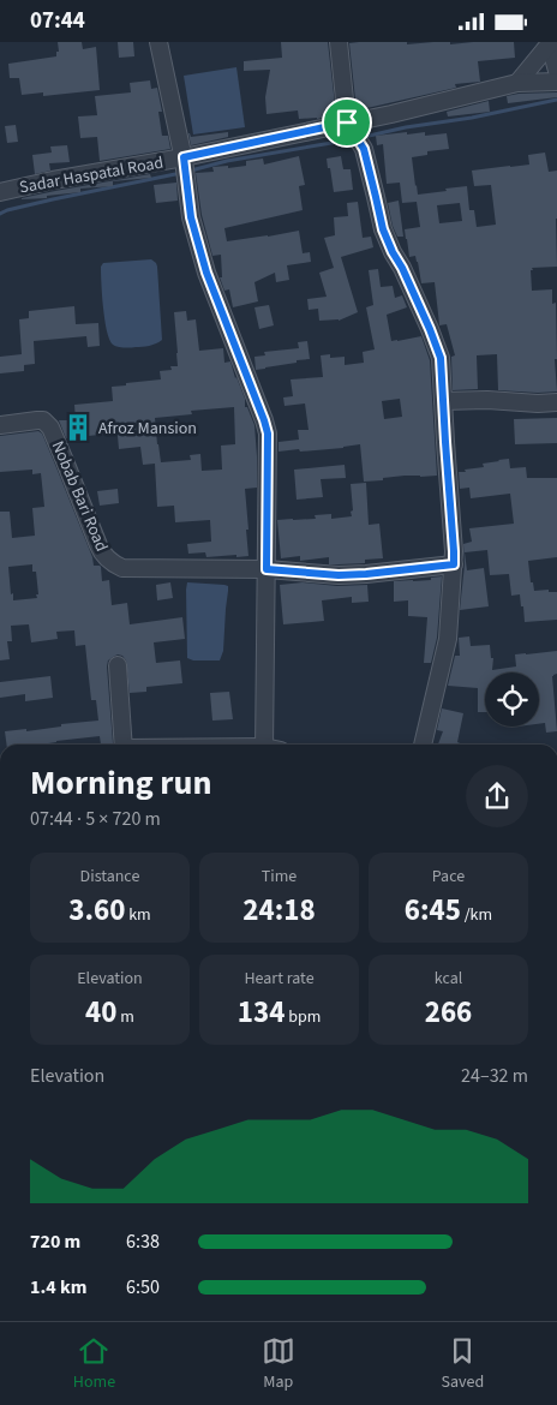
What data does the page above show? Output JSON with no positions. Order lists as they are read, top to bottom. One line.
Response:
{"streets":{"street":["Sadar Haspatal Road","Nobab Bari Road"]},"places":{"building":["Afroz Mansion"]},"page":{"status":"07:44","heading":["Morning run","07:44 · 5 × 720 m"],"stats":[["Distance","3.60 km"],["Time","24:18"],["Pace","6:45 /km"],["Elevation","40 m"],["Heart rate","134 bpm"],["kcal","266"]],"chart":["Elevation","24–32 m"],"list":[{"name":"720 m","note":"6:38"},{"name":"1.4 km","note":"6:50"}],"tabs":["Home","Map","Saved"]}}
